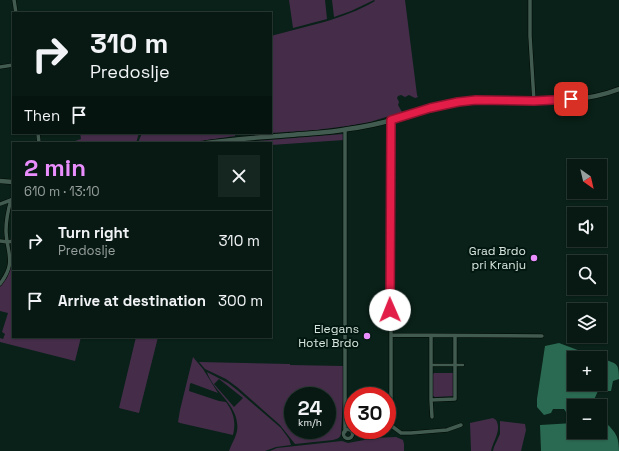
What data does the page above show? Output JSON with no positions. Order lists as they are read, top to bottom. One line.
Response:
{"places":["Grad Brdo pri Kranju","Elegans Hotel Brdo"],"north":"bottom right","page":{"turn":["310 m","Predoslje"],"then":"Then","heading":["2 min","610 m · 13:10"],"map_buttons":["+","−"],"list":[{"name":"Turn right","note":"Predoslje","value":"310 m"},{"name":"Arrive at destination","value":"300 m"}],"speed":"24 km/h","limit":"30"}}
